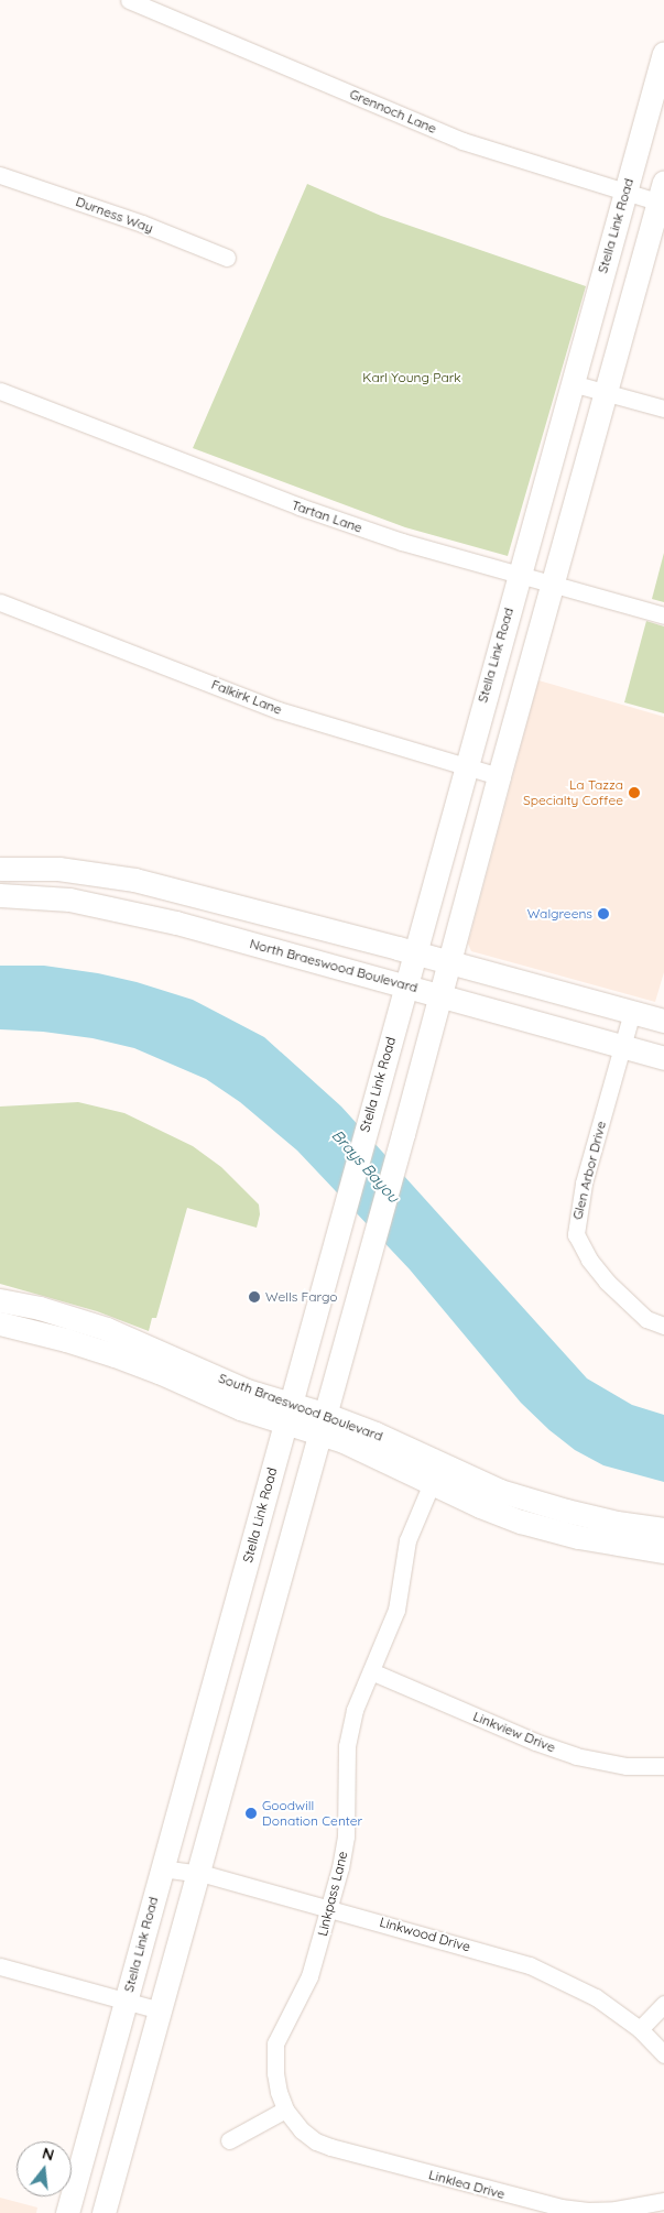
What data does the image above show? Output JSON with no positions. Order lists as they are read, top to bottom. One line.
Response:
{"streets":{"main road":["Stella Link Road","North Braeswood Boulevard","South Braeswood Boulevard"],"street":["Grennoch Lane","Durness Way","Tartan Lane","Falkirk Lane","Glen Arbor Drive","Linkview Drive","Linkpass Lane","Linkwood Drive","Linklea Drive"]},"crossings":[["Grennoch Lane","Stella Link Road"],["Stella Link Road","Tartan Lane"],["Stella Link Road","Falkirk Lane"],["Stella Link Road","North Braeswood Boulevard"],["Stella Link Road","South Braeswood Boulevard"],["Stella Link Road","Linkwood Drive"],["North Braeswood Boulevard","Glen Arbor Drive"],["South Braeswood Boulevard","Linkpass Lane"],["Linkview Drive","Linkpass Lane"],["Linkpass Lane","Linkwood Drive"],["Linkpass Lane","Linklea Drive"]],"water":["Brays Bayou"],"parks":["Karl Young Park"],"places":["La Tazza Specialty Coffee","Walgreens","Wells Fargo","Goodwill Donation Center"],"north":"top"}
